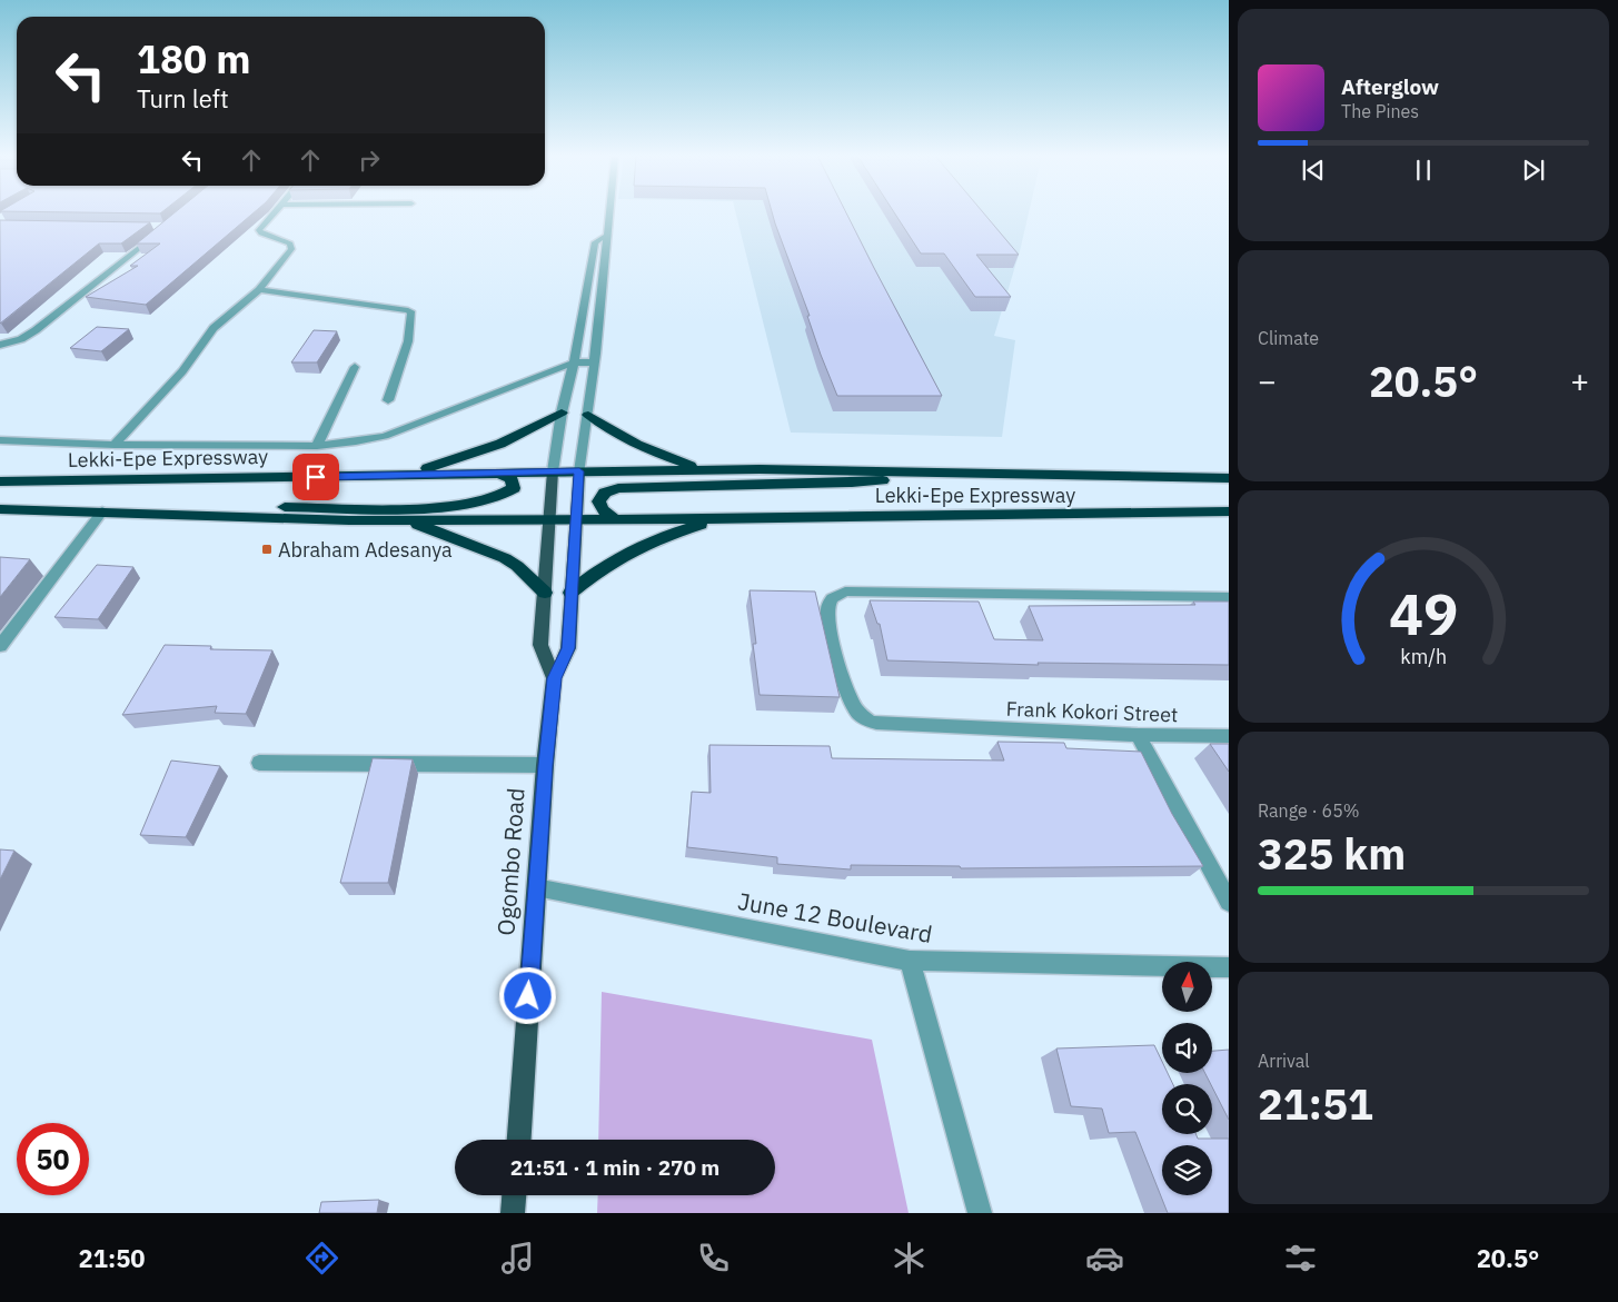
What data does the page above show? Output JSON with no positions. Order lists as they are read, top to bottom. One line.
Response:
{"streets":{"highway":["Lekki-Epe Expressway"],"main road":["Ogombo Road"],"street":["Frank Kokori Street","June 12 Boulevard"]},"crossings":[["Lekki-Epe Expressway","Ogombo Road"],["Ogombo Road","June 12 Boulevard"]],"places":{"transit":["Abraham Adesanya"]},"north":"top","page":{"turn":["180 m","Turn left"],"song":["Afterglow","The Pines"],"tile":["Climate",["Range · 65%","325 km"],["Arrival","21:51"]],"heat":["−","20.5°","+"],"limit":"50","trip":"21:51 · 1 min · 270 m","tabs":["21:50","20.5°"],"gauge":["49","km/h"]}}
